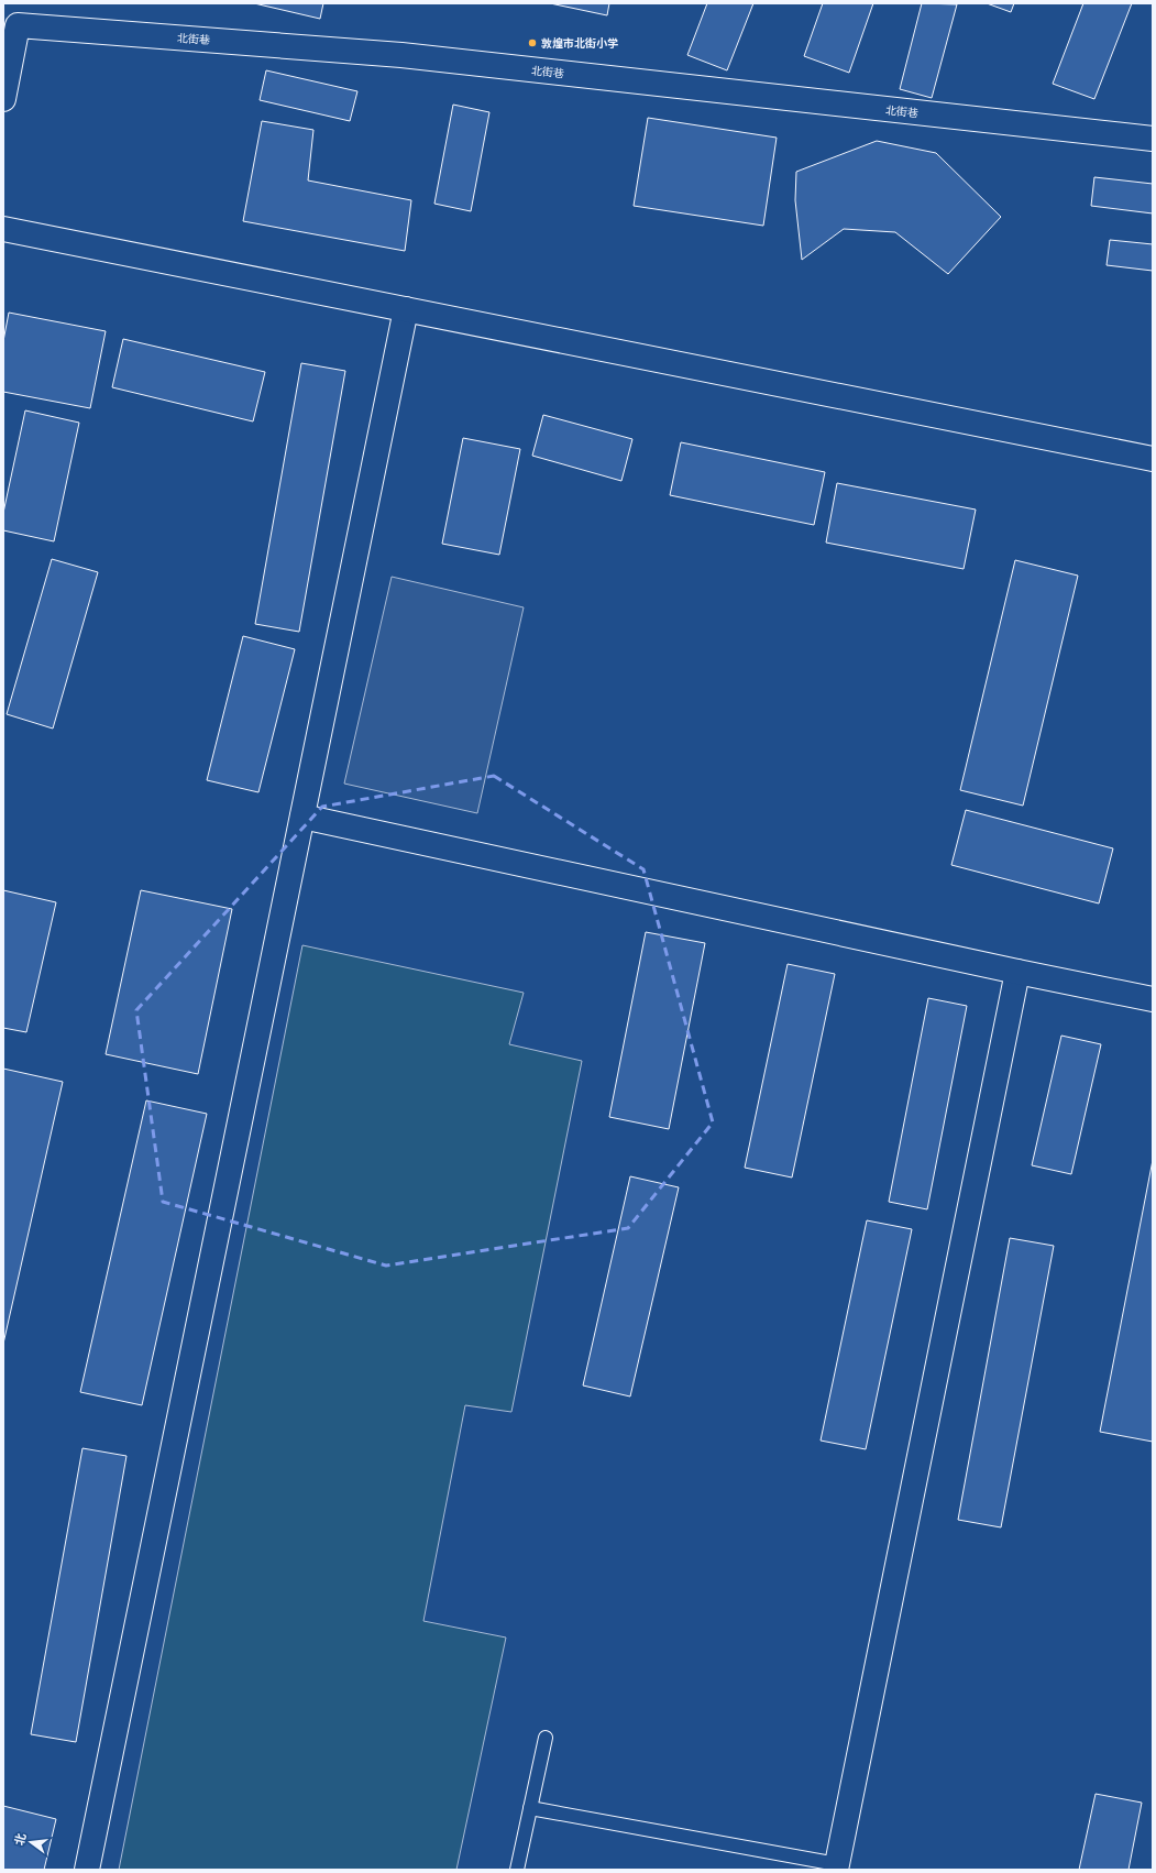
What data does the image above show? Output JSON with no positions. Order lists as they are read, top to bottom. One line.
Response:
{"streets":{"main road":["北街巷"]},"places":["敦煌市北街小学"],"north":"left"}
